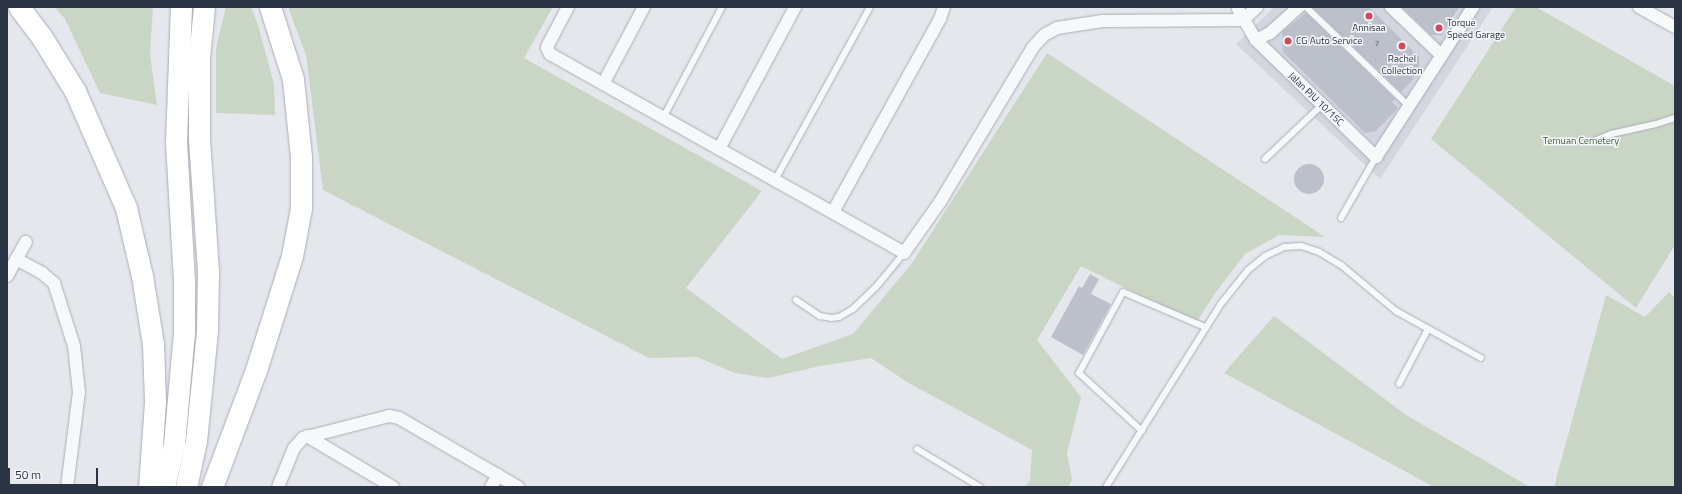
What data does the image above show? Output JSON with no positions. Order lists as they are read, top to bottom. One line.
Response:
{"streets":{"street":["Jalan PJU 10/15C"]},"parks":["Temuan Cemetery"],"places":["Annisaa","Torque Speed Garage","CG Auto Service","Rachel Collection"],"house_numbers":["7"],"scale_bar":"50 m"}
